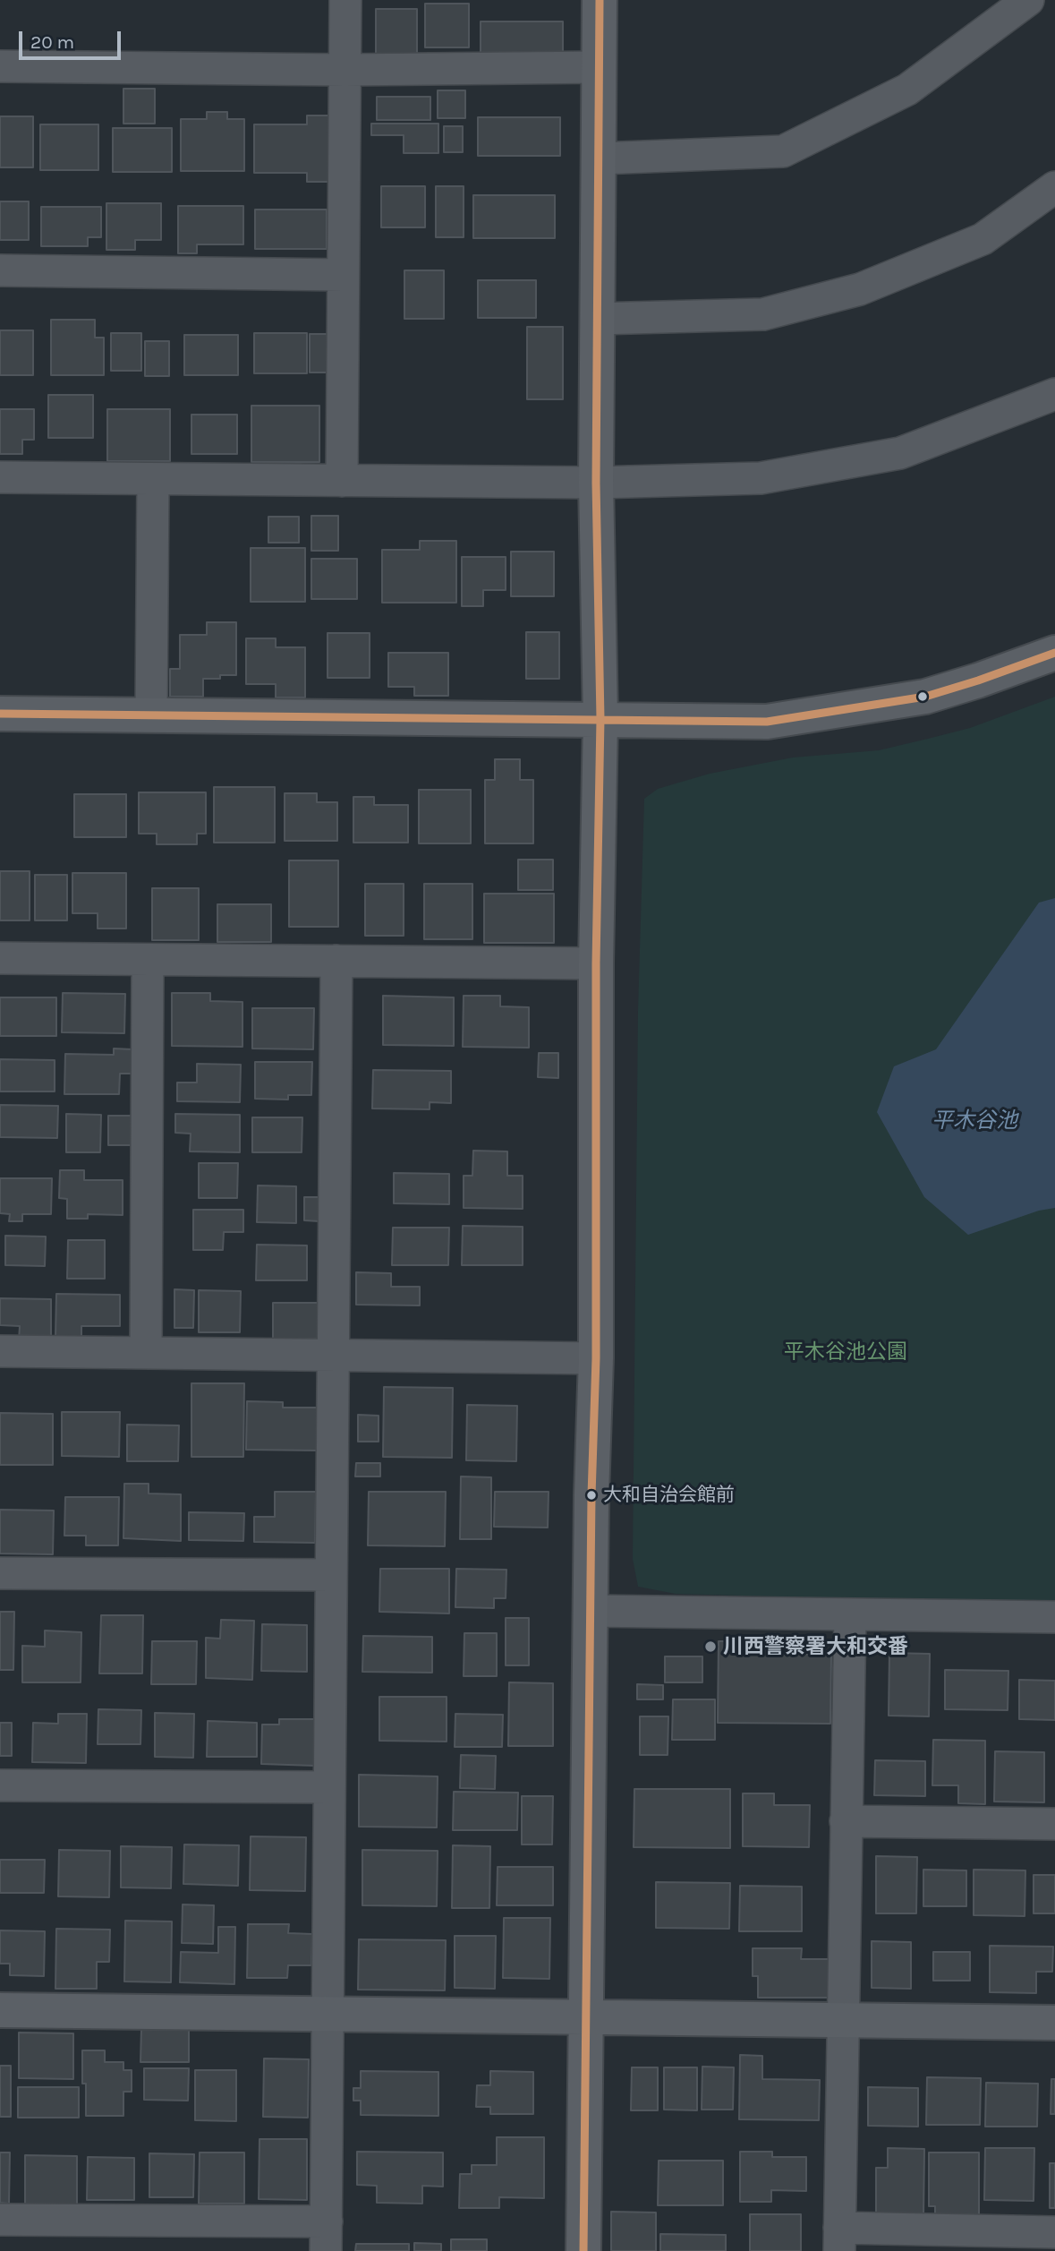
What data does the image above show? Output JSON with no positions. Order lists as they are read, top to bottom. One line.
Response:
{"water":["平木谷池"],"parks":["平木谷池公園"],"places":["大和自治会館前","川西警察署大和交番"],"scale_bar":"20 m"}
